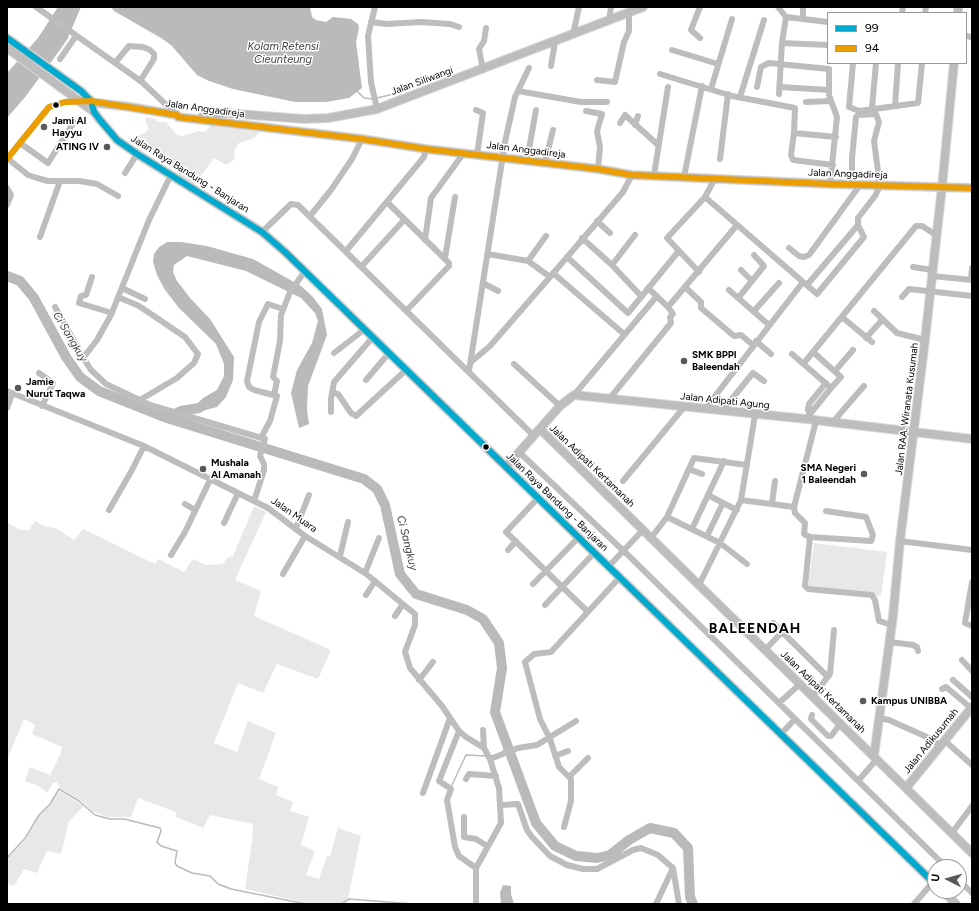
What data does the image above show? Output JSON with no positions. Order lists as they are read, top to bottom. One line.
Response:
{"streets":{"main road":["Jalan Siliwangi","Jalan Anggadireja","Jalan Raya Bandung - Banjaran","Jalan Adipati Agung","Jalan RAA. Wiranata Kusumah","Jalan Adipati Kertamanah","Jalan Adikusumah"],"street":["Jalan Muara"]},"crossings":[["Jalan Siliwangi","Jalan Anggadireja"],["Jalan Anggadireja","Jalan Raya Bandung - Banjaran"],["Jalan Anggadireja","Jalan RAA. Wiranata Kusumah"],["Jalan Adipati Agung","Jalan RAA. Wiranata Kusumah"],["Jalan RAA. Wiranata Kusumah","Jalan Adipati Kertamanah"],["Jalan Adipati Kertamanah","Jalan Adikusumah"]],"districts":["BALEENDAH"],"water":["Kolam Retensi Cieunteung","Ci Sangkuy"],"places":["Jami Al Hayyu","ATING IV","SMK BPPI Baleendah","Jamie Nurut Taqwa","Mushala Al Amanah","SMA Negeri 1 Baleendah","Kampus UNIBBA"],"lines":["transit line 99","transit line 94"],"legend":["99","94"],"north":"left"}
